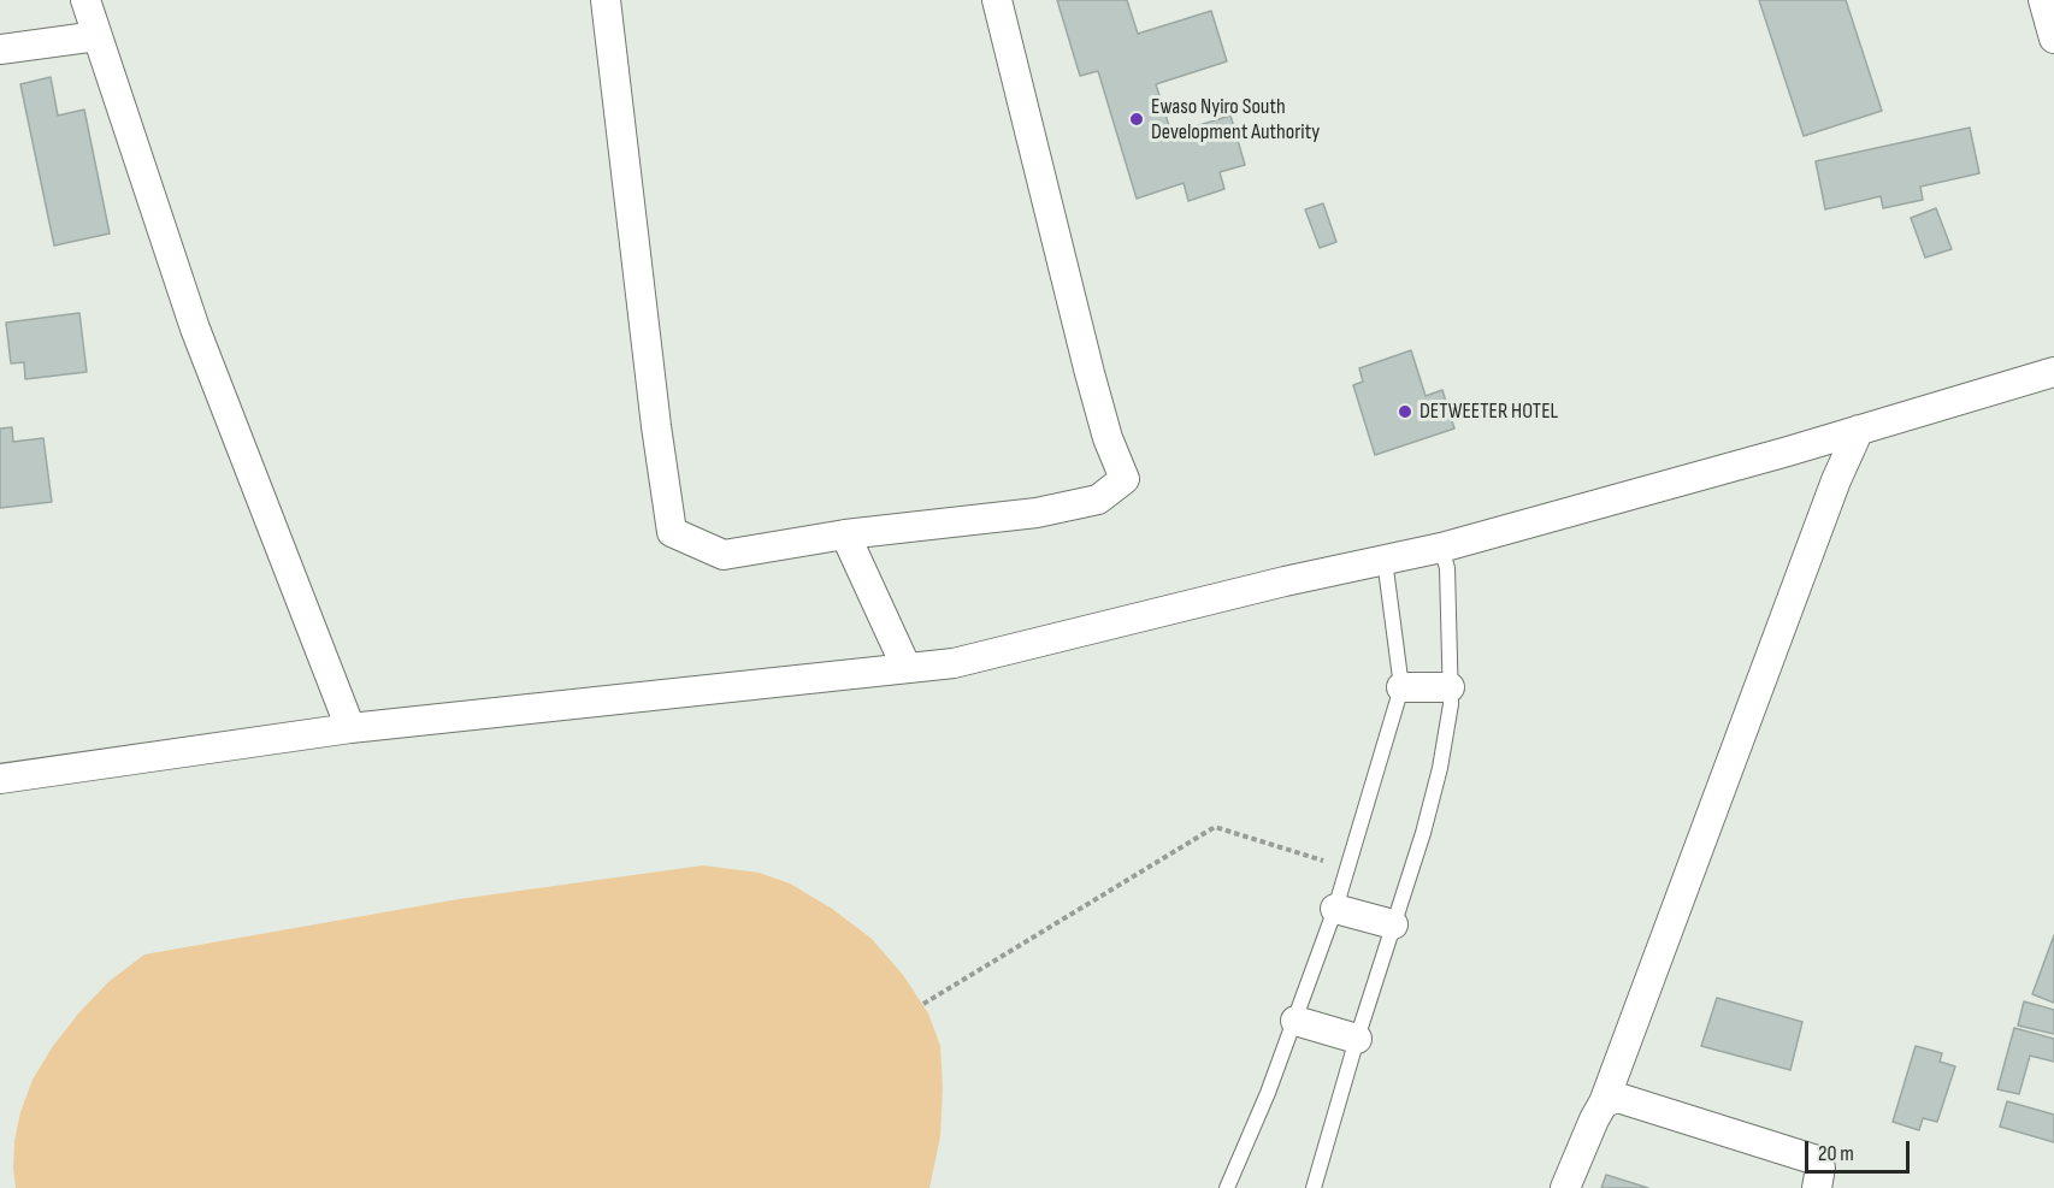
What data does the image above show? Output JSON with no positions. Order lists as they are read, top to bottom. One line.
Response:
{"places":["Ewaso Nyiro South Development Authority","DETWEETER HOTEL"],"scale_bar":"20 m"}
